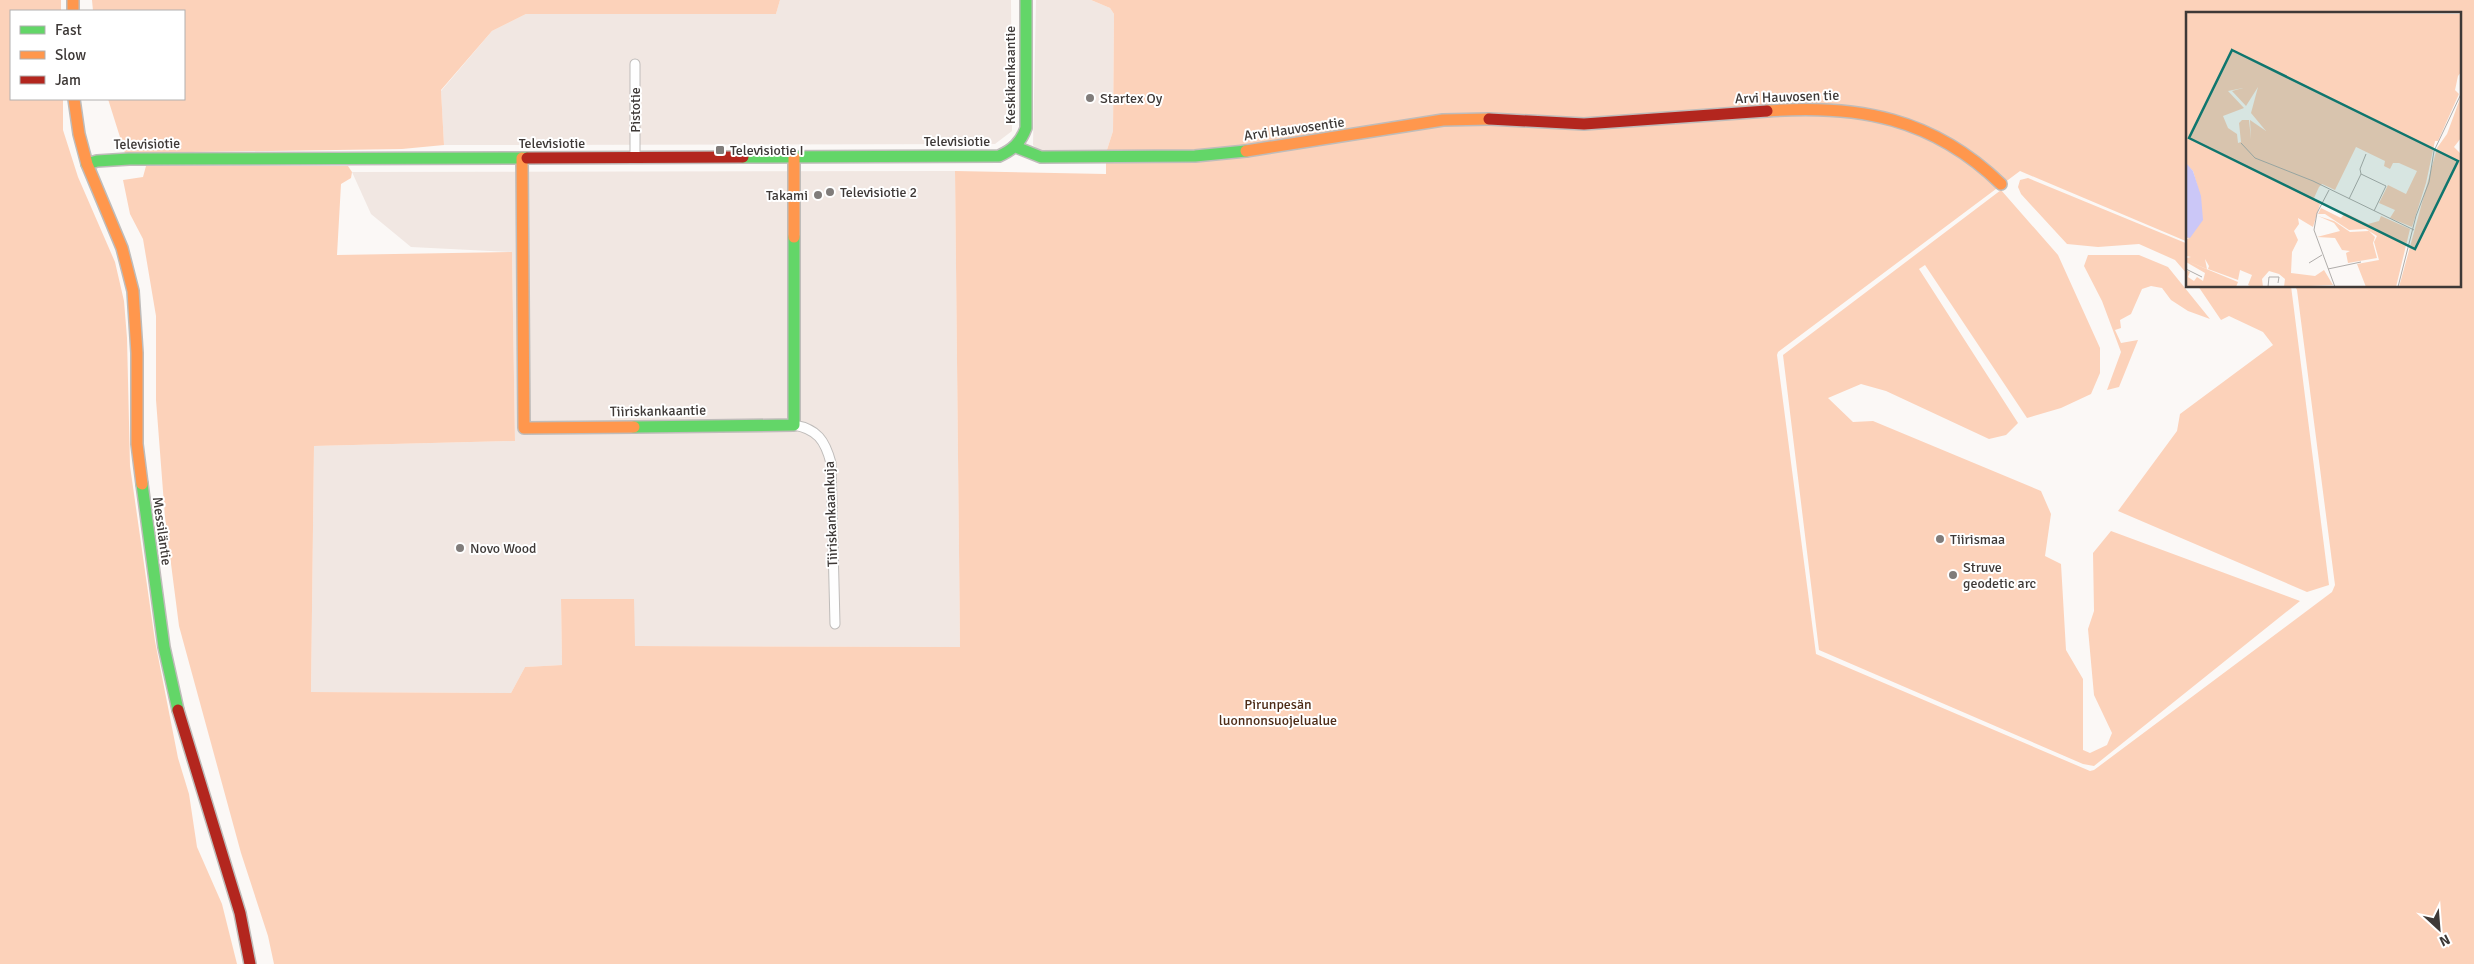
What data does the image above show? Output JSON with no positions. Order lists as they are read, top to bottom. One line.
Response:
{"streets":{"street":["Keskikankaantie","Arvi Hauvosen tie","Pistotie","Arvi Hauvosentie","Televisiotie","Tiiriskankaantie","Tiiriskankaankuja","Messiläntie"]},"crossings":[["Keskikankaantie","Arvi Hauvosentie"],["Keskikankaantie","Televisiotie"],["Arvi Hauvosen tie","Arvi Hauvosentie"],["Pistotie","Televisiotie"],["Arvi Hauvosentie","Televisiotie"],["Televisiotie","Tiiriskankaantie"],["Televisiotie","Messiläntie"],["Tiiriskankaantie","Tiiriskankaankuja"]],"parks":["Pirunpesän luonnonsuojelualue"],"places":{"other":["Startex Oy","Televisiotie 2","Takami","Tiirismaa","Novo Wood","Struve geodetic arc"],"transit":["Televisiotie I"]},"legend":["Fast","Slow","Jam"],"north":"bottom right"}
